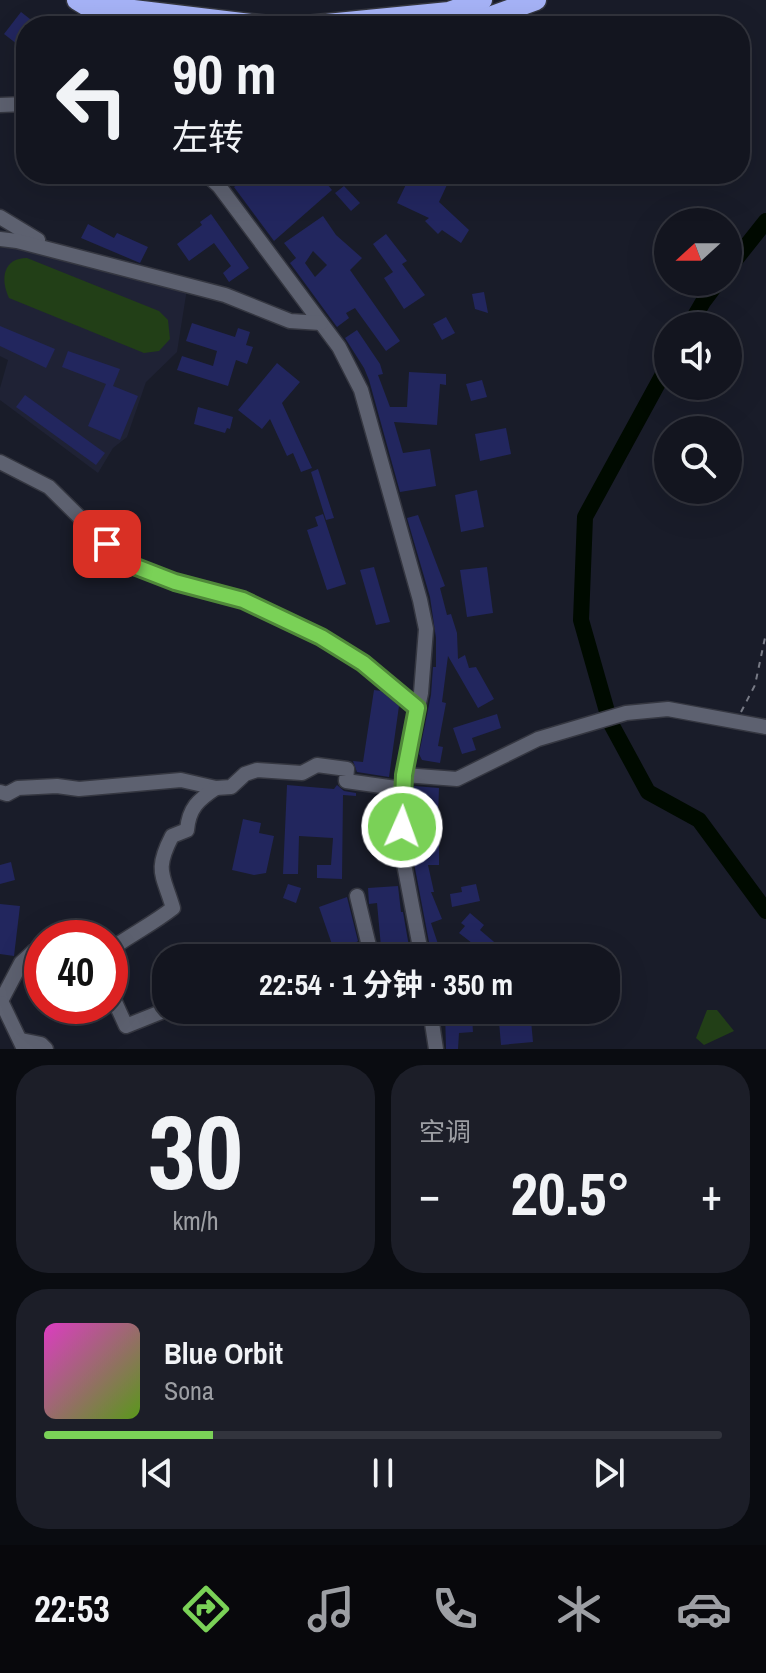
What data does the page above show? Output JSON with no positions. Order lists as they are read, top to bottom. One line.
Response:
{"north":"left","page":{"turn":["90 m","左转"],"limit":"40","trip":"22:54 · 1 分钟 · 350 m","tile":[["30","km/h"],"空调"],"heat":["−","20.5°","+"],"song":["Blue Orbit","Sona"],"tabs":"22:53"}}
